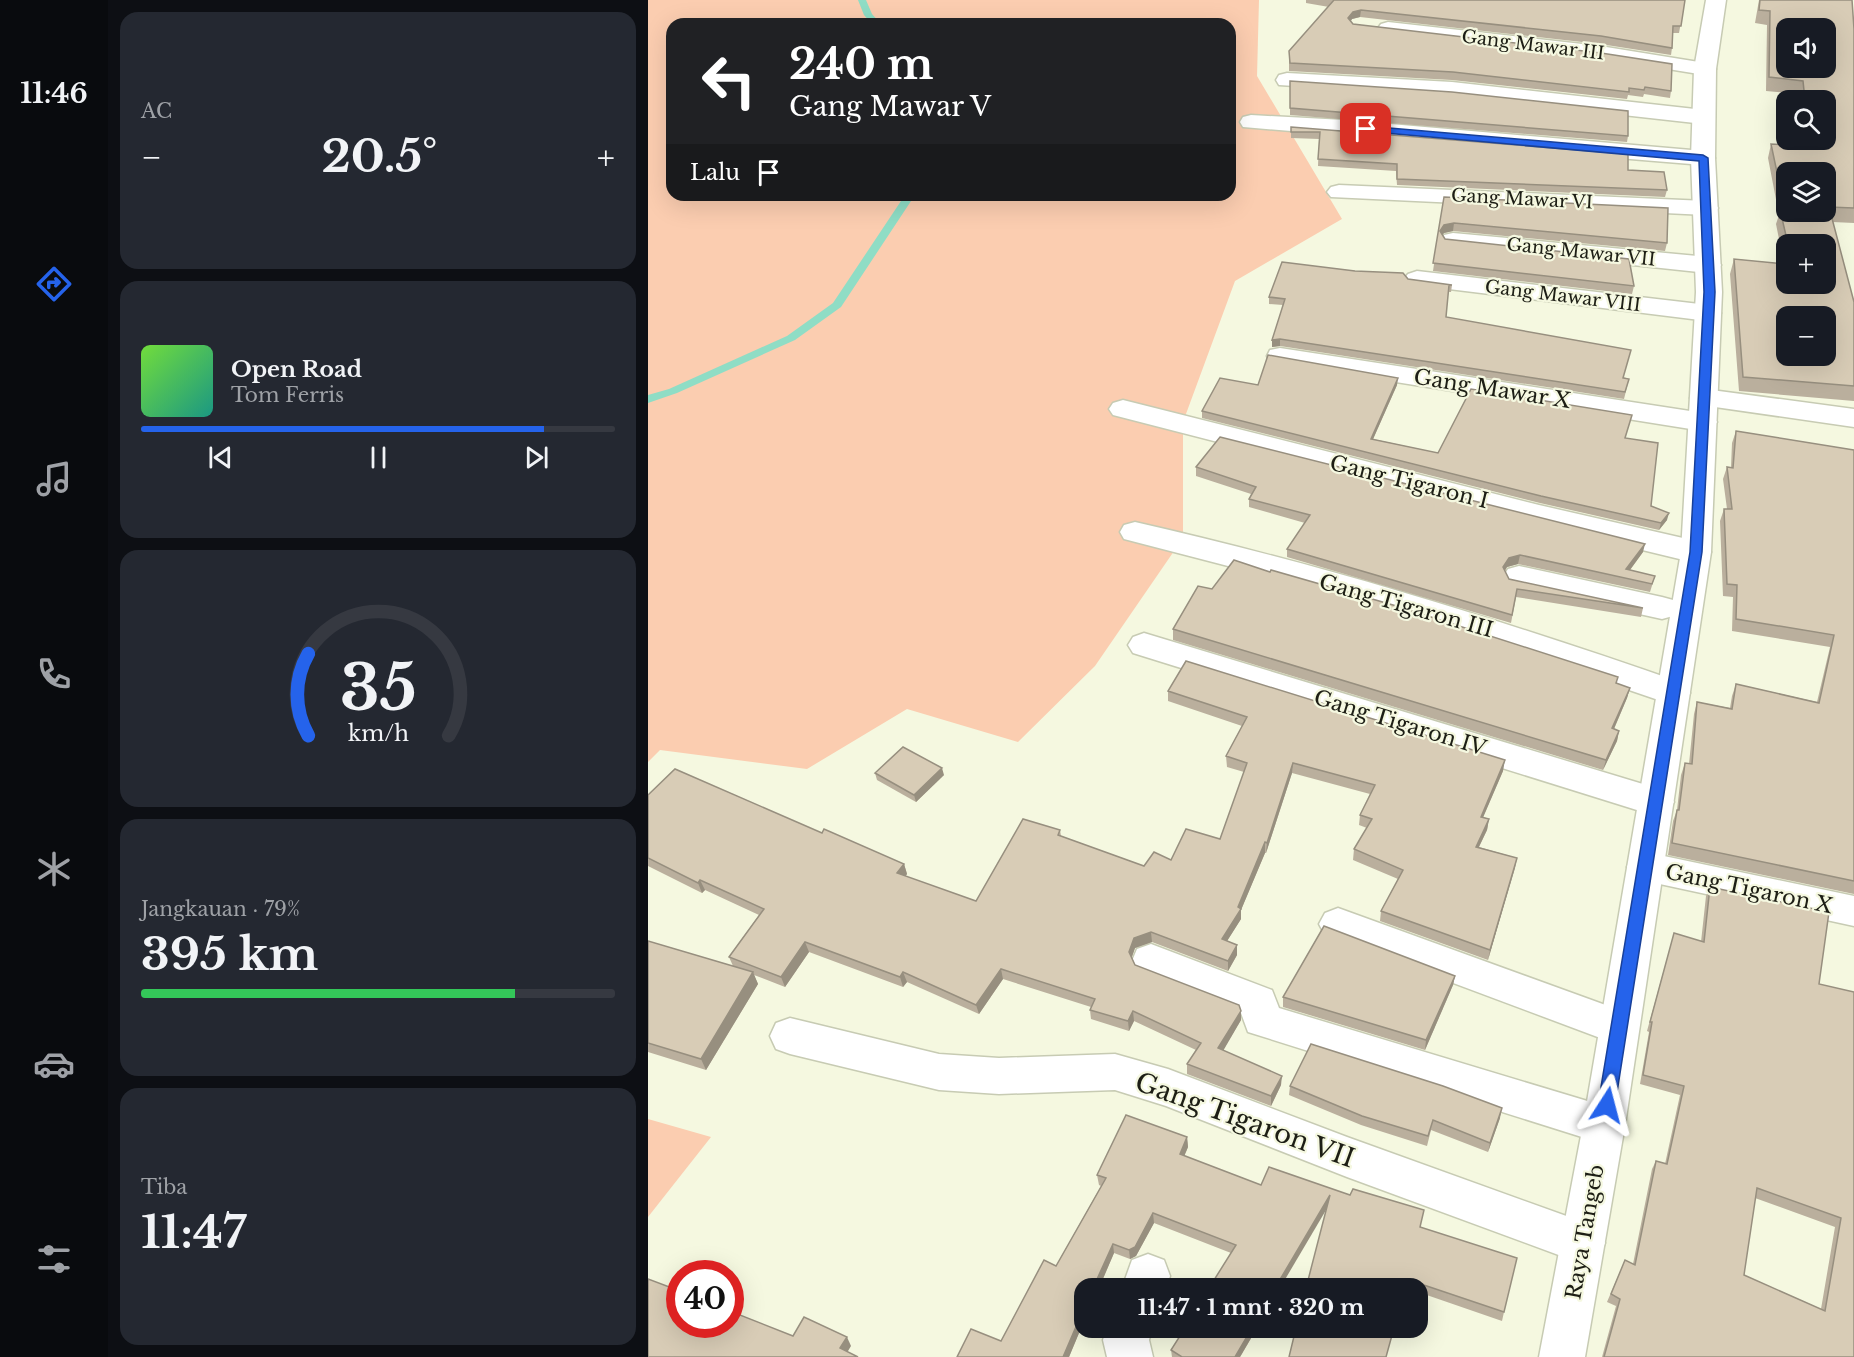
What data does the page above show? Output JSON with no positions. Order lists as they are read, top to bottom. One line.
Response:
{"streets":{"street":["Gang Mawar III","Gang Mawar VI","Gang Mawar VII","Gang Mawar VIII","Gang Mawar X","Gang Tigaron I","Gang Tigaron III","Gang Tigaron IV","Gang Tigaron X","Gang Tigaron VII","Raya Tangeb"]},"crossings":[["Gang Mawar III","Raya Tangeb"],["Gang Mawar VI","Raya Tangeb"],["Gang Mawar VII","Raya Tangeb"],["Gang Mawar VIII","Raya Tangeb"],["Gang Mawar X","Raya Tangeb"],["Gang Tigaron I","Raya Tangeb"],["Gang Tigaron III","Raya Tangeb"],["Gang Tigaron IV","Raya Tangeb"],["Gang Tigaron X","Raya Tangeb"],["Gang Tigaron VII","Raya Tangeb"]],"page":{"tabs":"11:46","tile":["AC",["Jangkauan · 79%","395 km"],["Tiba","11:47"]],"map_buttons":["+","−"],"turn":["240 m","Gang Mawar V"],"heat":["−","20.5°","+"],"then":"Lalu","song":["Open Road","Tom Ferris"],"limit":"40","trip":"11:47 · 1 mnt · 320 m","gauge":["35","km/h"]}}
